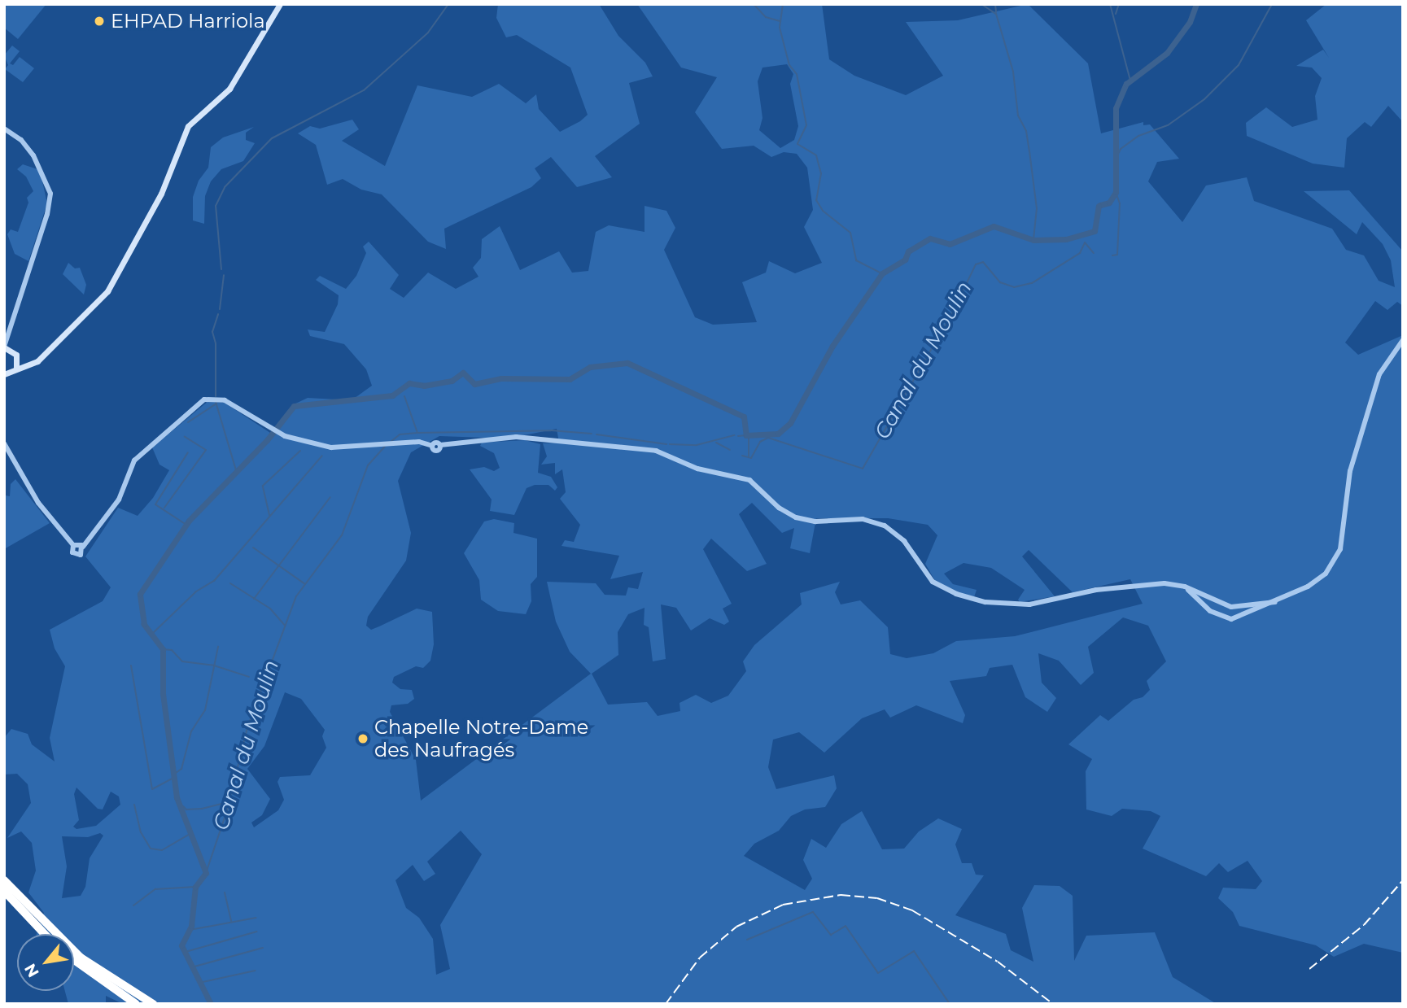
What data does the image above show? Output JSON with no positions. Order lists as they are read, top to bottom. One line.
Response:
{"water":["Canal du Moulin"],"places":["EHPAD Harriola","Chapelle Notre-Dame des Naufragés"],"north":"bottom left"}
